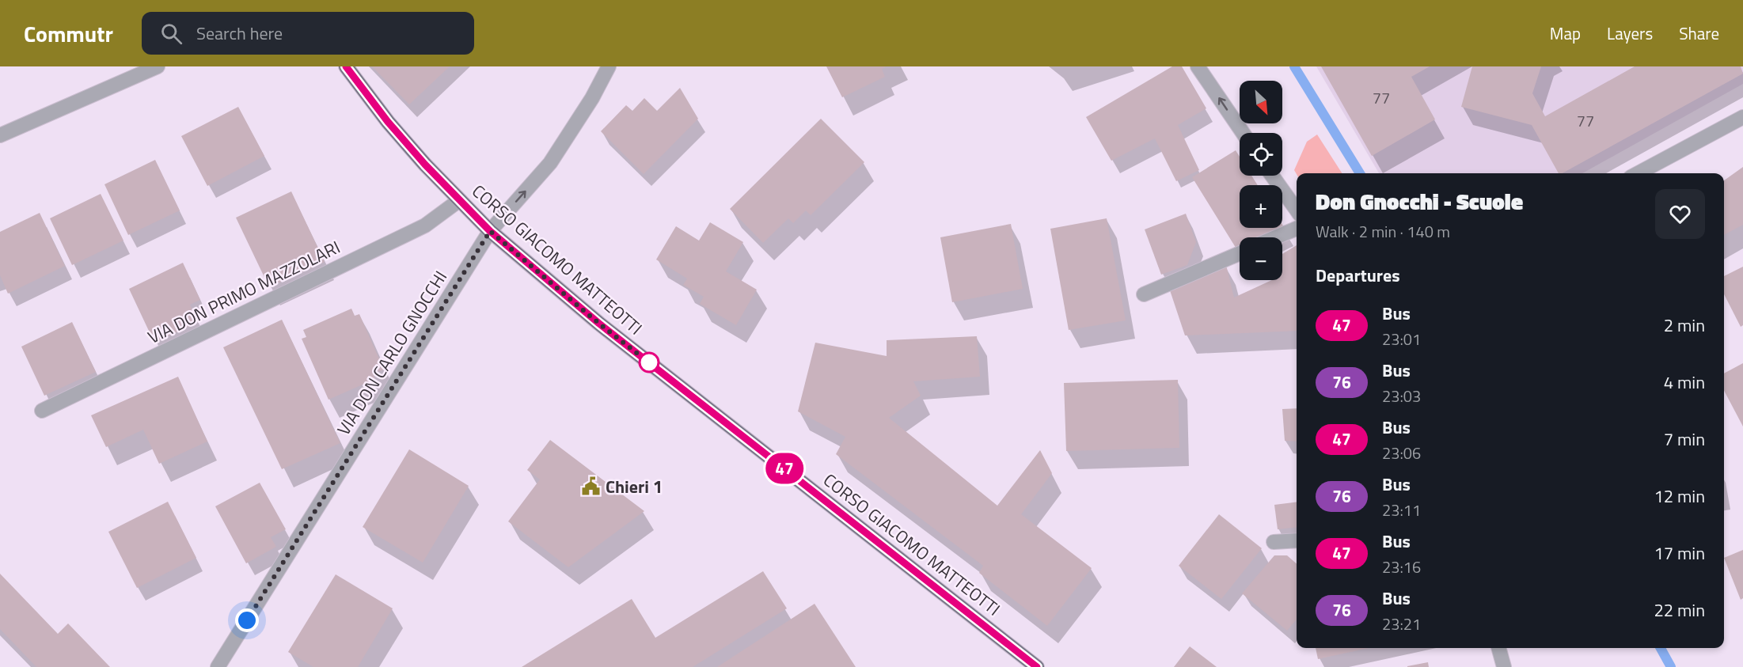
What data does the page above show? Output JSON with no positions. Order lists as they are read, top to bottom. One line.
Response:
{"streets":{"main road":["CORSO GIACOMO MATTEOTTI"],"street":["VIA DON PRIMO MAZZOLARI","VIA DON CARLO GNOCCHI"]},"crossings":[["CORSO GIACOMO MATTEOTTI","VIA DON PRIMO MAZZOLARI"],["CORSO GIACOMO MATTEOTTI","VIA DON CARLO GNOCCHI"]],"places":{"public building":["Chieri 1"]},"lines":["bus line 47"],"house_numbers":["77","77"],"north":"bottom right","page":{"header":"Commutr","search":"Search here","nav":["Map","Layers","Share"],"on_map":"47","map_buttons":["+","−"],"heading":[["Don Gnocchi - Scuole","Walk · 2 min · 140 m"],"Departures"],"list":[{"mark":"47","name":"Bus","note":"23:01","value":"2 min"},{"mark":"76","name":"Bus","note":"23:03","value":"4 min"},{"mark":"47","name":"Bus","note":"23:06","value":"7 min"},{"mark":"76","name":"Bus","note":"23:11","value":"12 min"},{"mark":"47","name":"Bus","note":"23:16","value":"17 min"},{"mark":"76","name":"Bus","note":"23:21","value":"22 min"}]}}
